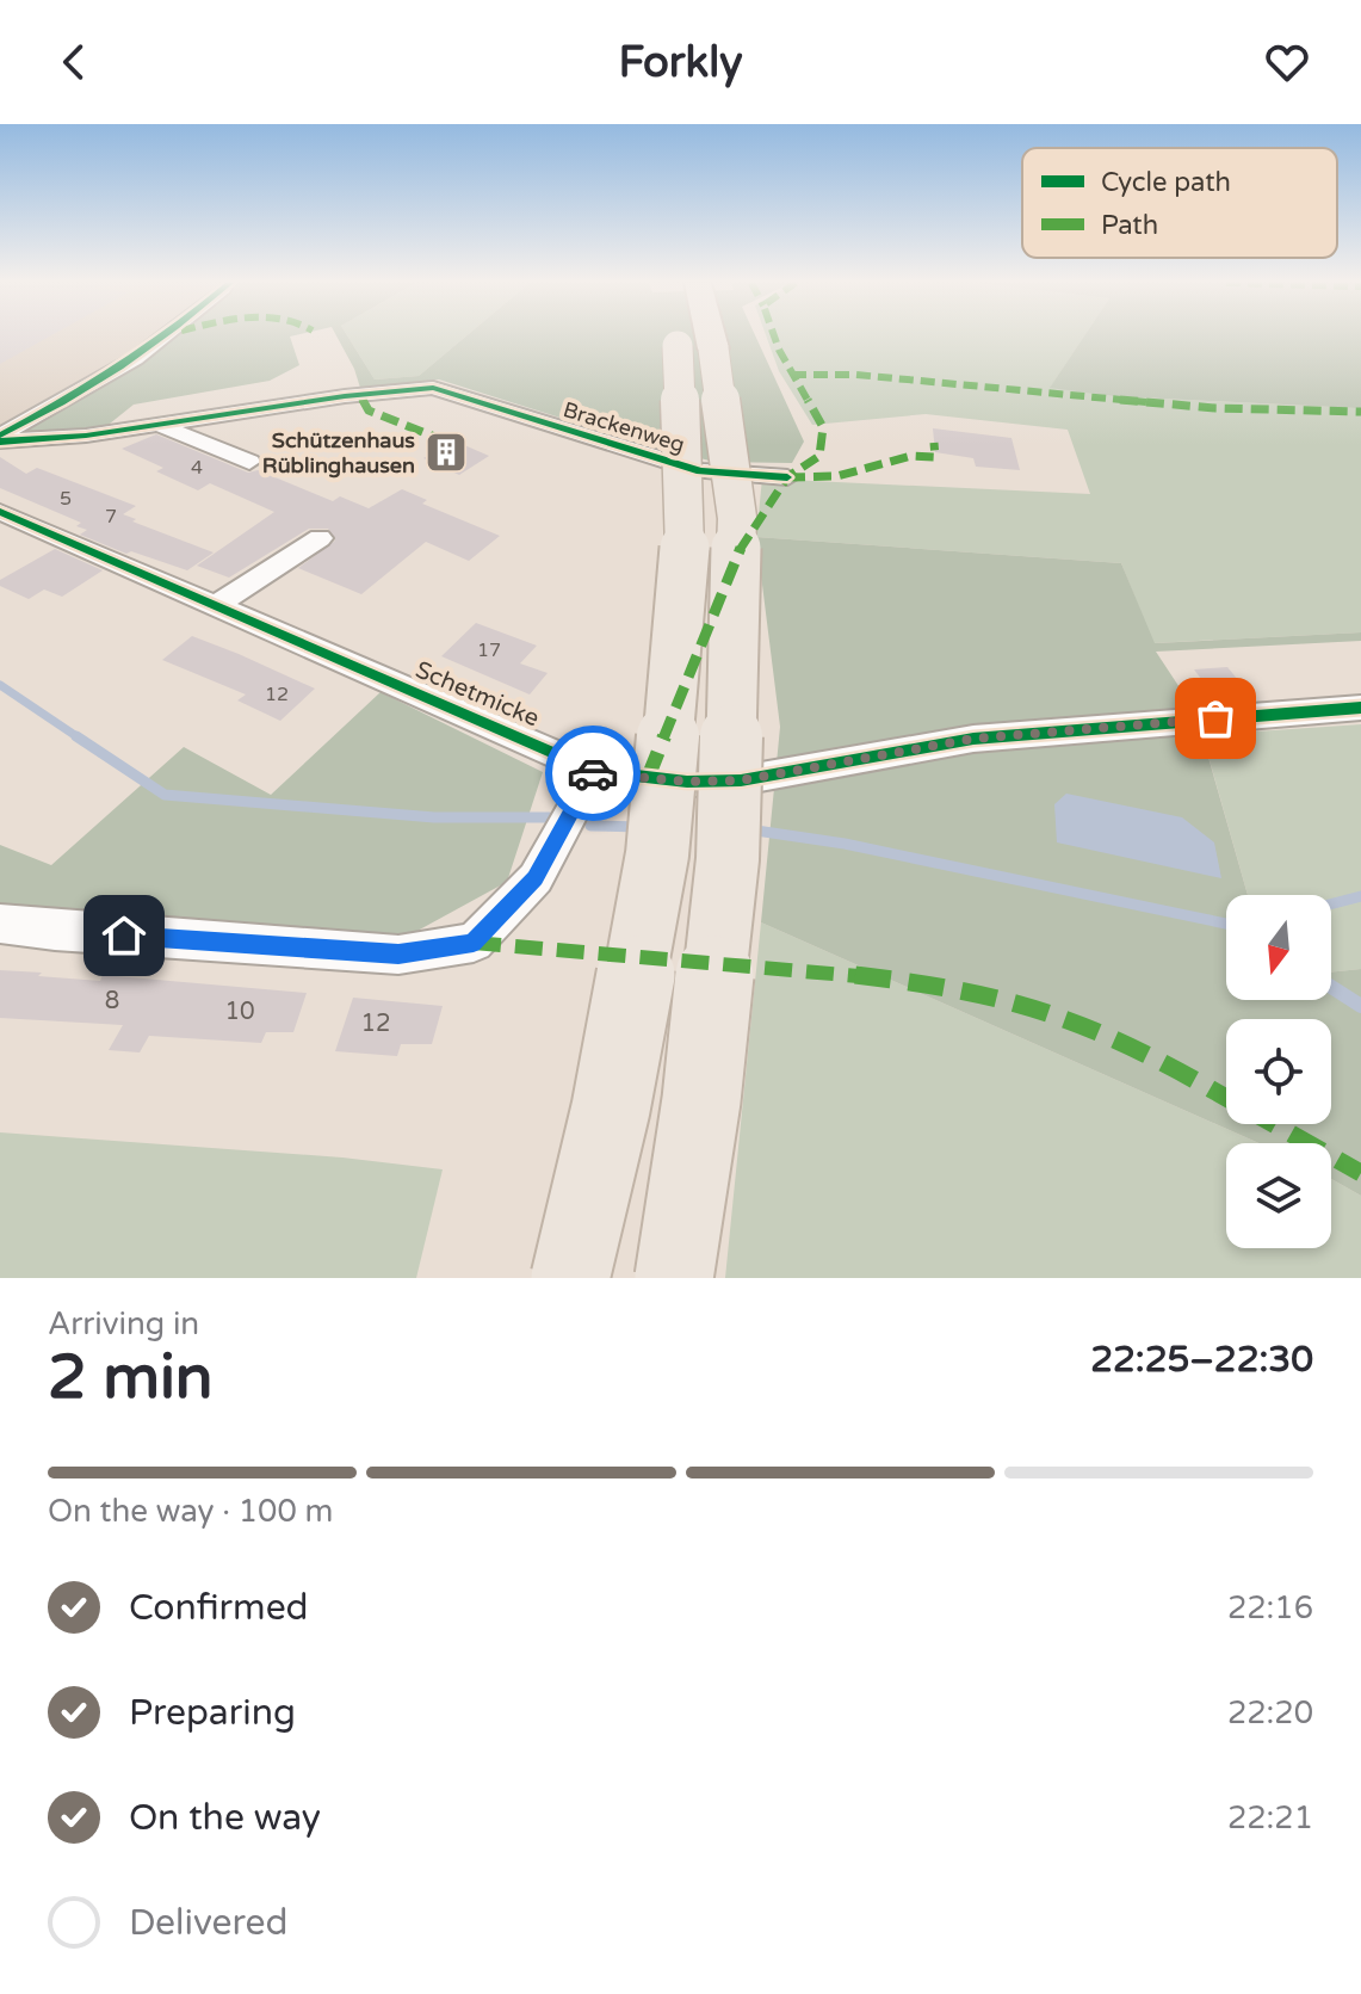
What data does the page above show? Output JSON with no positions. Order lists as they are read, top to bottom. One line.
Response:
{"streets":{"street":["Brackenweg","Schetmicke"]},"places":{"building":["Schützenhaus Rüblinghausen"]},"house_numbers":["4","5","7","17","12","8","10","12"],"legend":["Cycle path","Path"],"north":"bottom","page":{"header":"Forkly","heading":["2 min","Arriving in","22:25–22:30"],"bar":"On the way · 100 m","list":[["Confirmed","22:16"],["Preparing","22:20"],["On the way","22:21"],"Delivered"]}}
